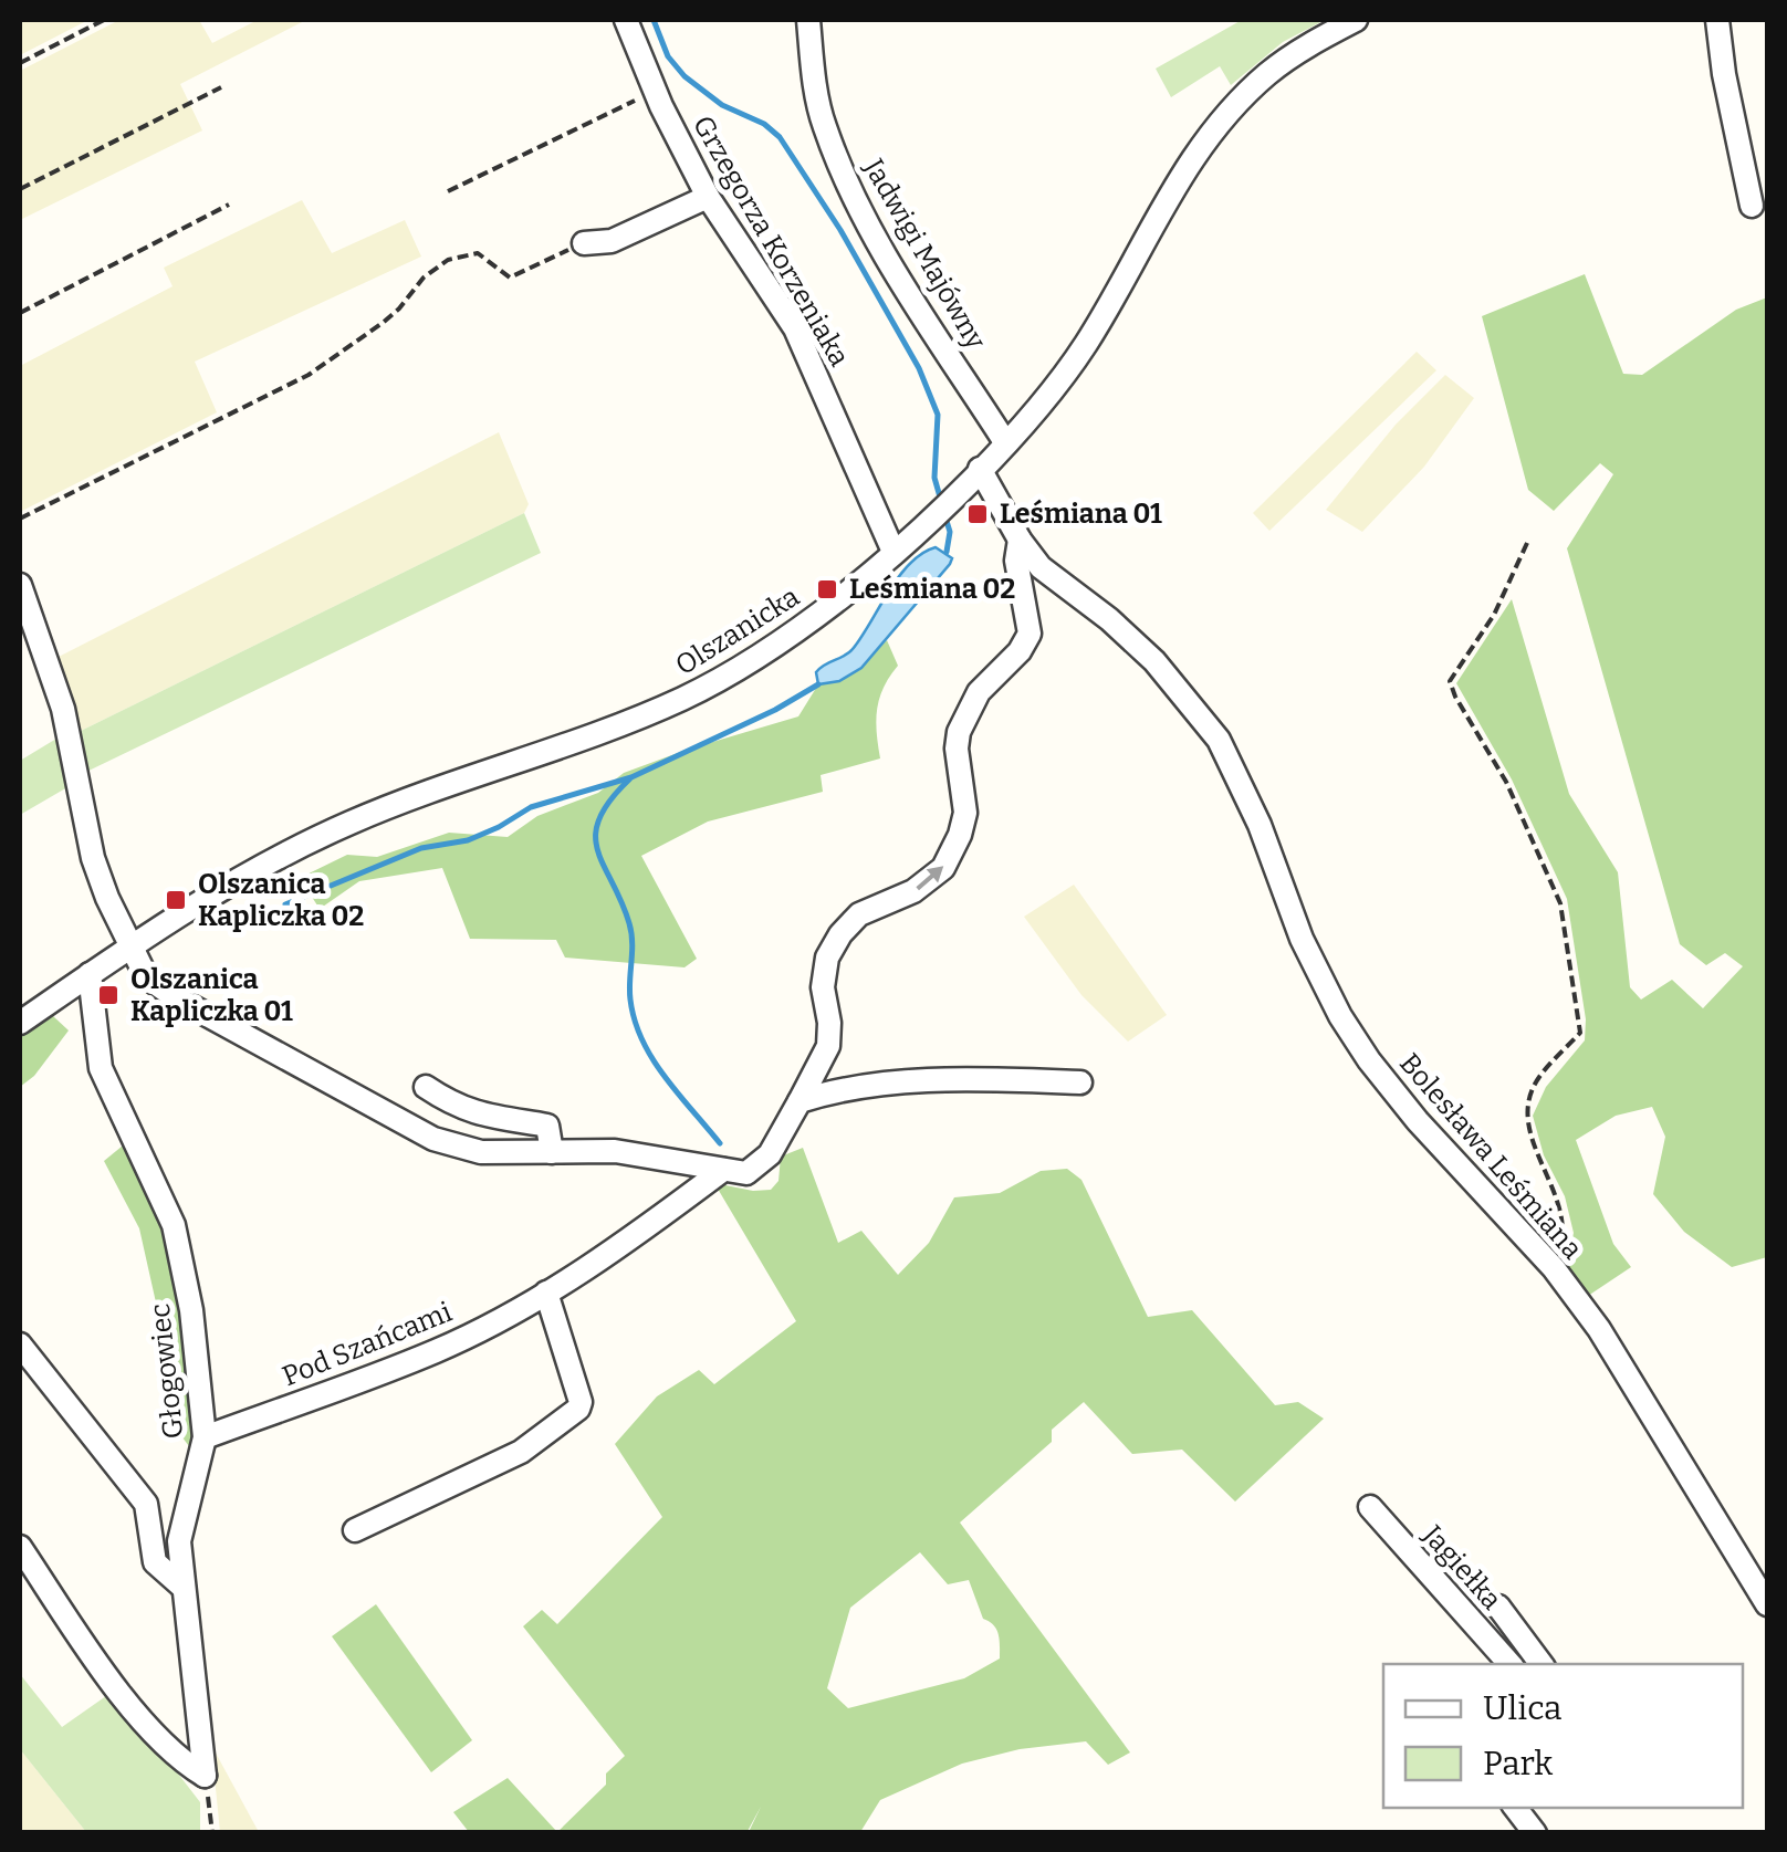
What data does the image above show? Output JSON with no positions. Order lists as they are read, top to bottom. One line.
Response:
{"streets":{"street":["Grzegorza Korzeniaka","Jadwigi Majówny","Olszanicka","Bolesława Leśmiana","Pod Szańcami","Głogowiec","Jagiełka"]},"crossings":[["Grzegorza Korzeniaka","Olszanicka"],["Jadwigi Majówny","Olszanicka"],["Olszanicka","Głogowiec"],["Pod Szańcami","Głogowiec"]],"places":{"transit":["Leśmiana 01","Leśmiana 02","Olszanica Kapliczka 02","Olszanica Kapliczka 01"]},"legend":["Ulica","Park"]}
